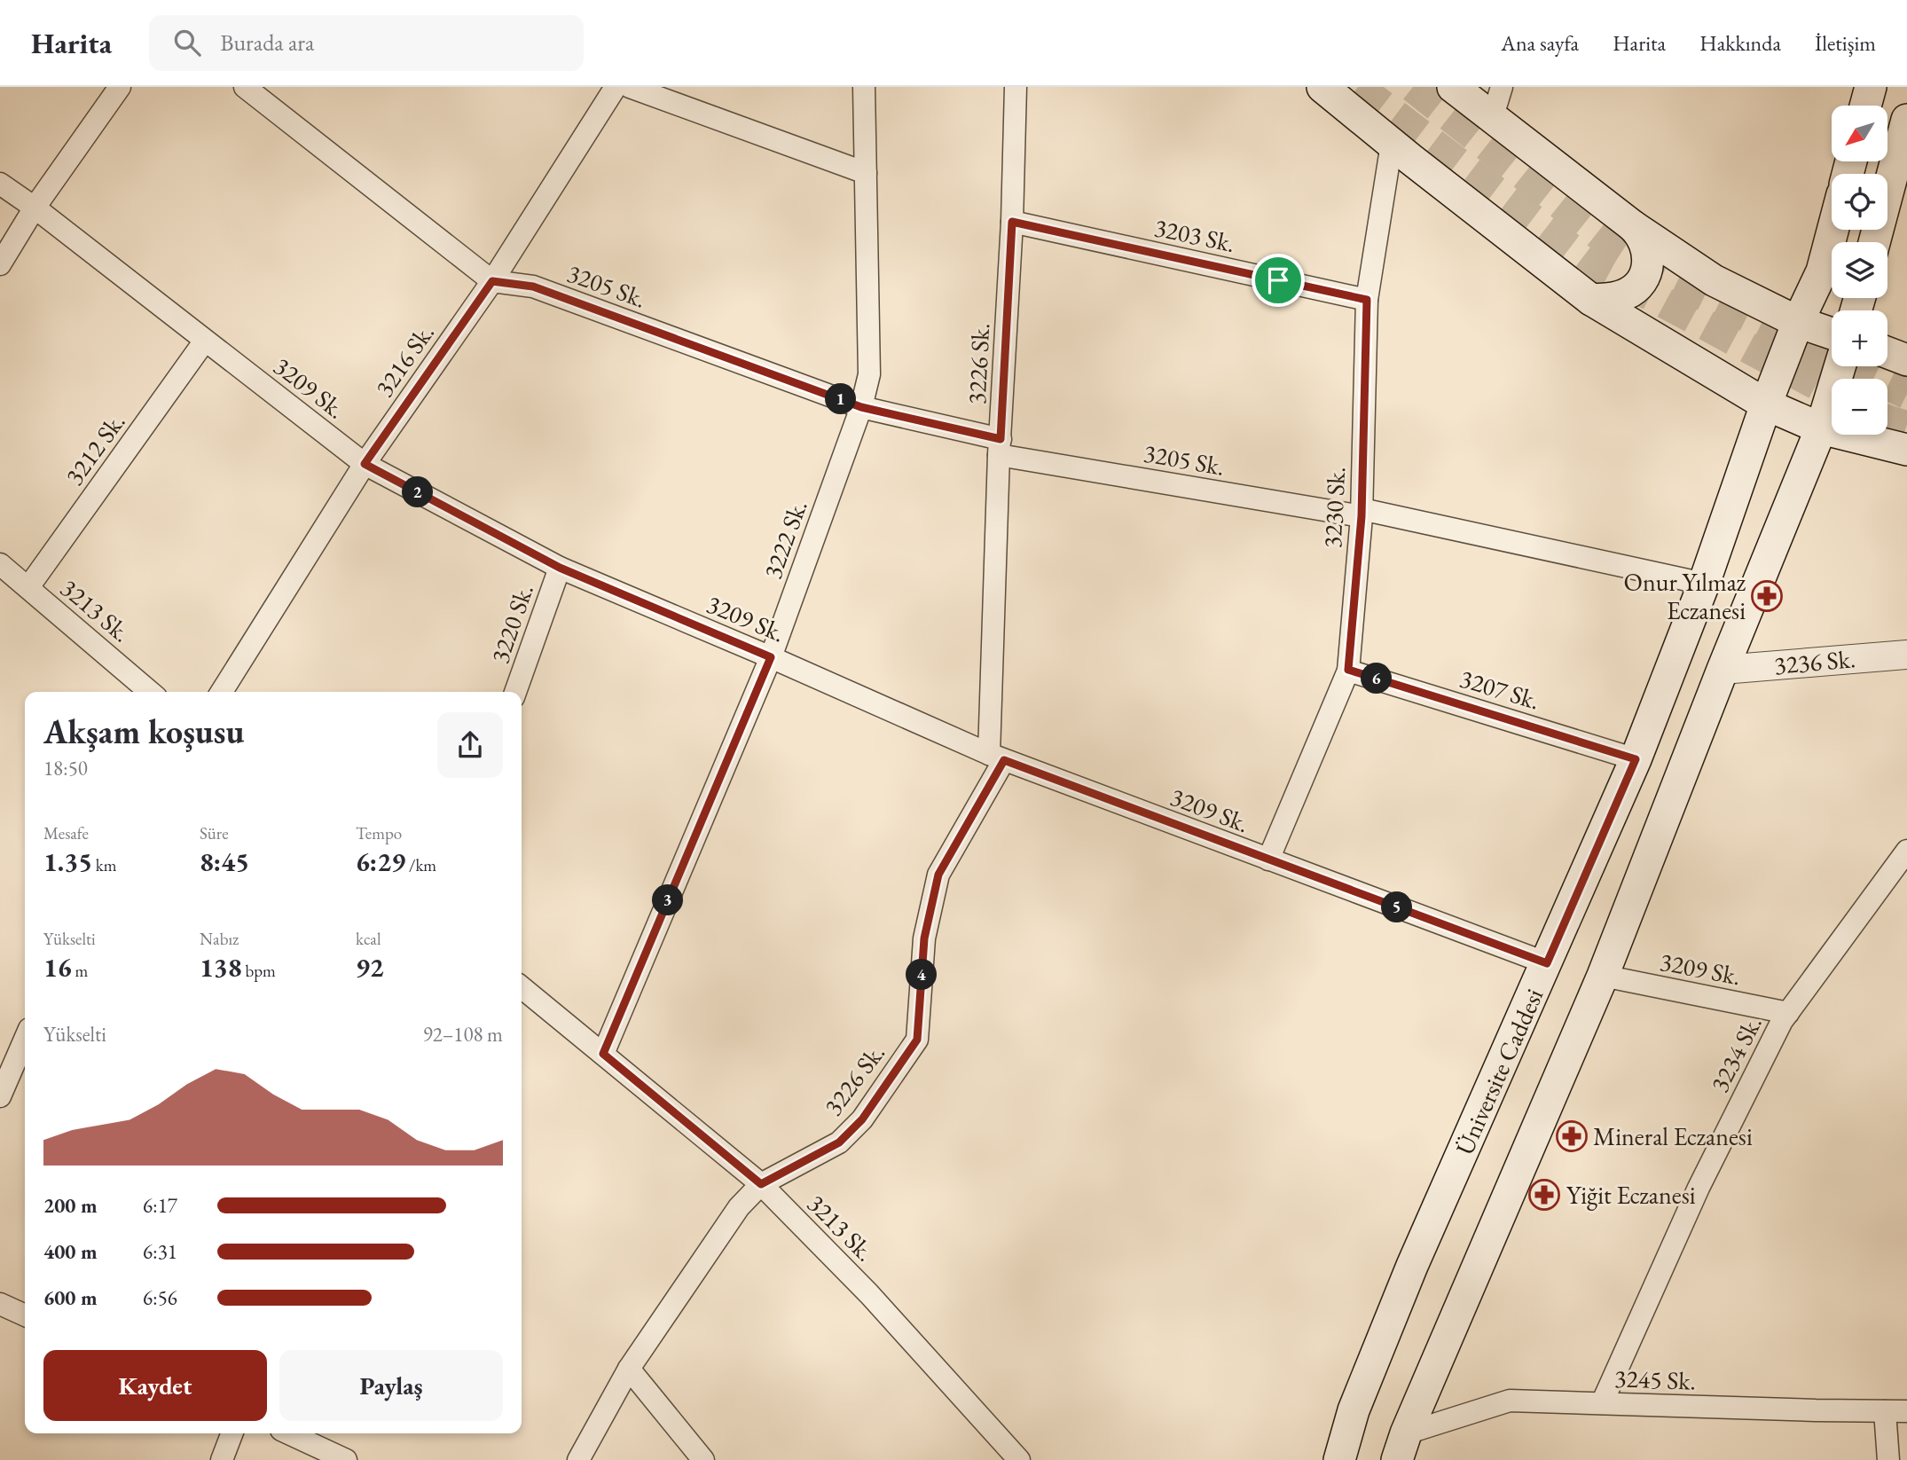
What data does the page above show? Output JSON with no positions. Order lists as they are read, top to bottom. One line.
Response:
{"streets":{"main road":["Üniversite Caddesi"],"street":["3203 Sk.","3205 Sk.","3216 Sk.","3226 Sk.","3209 Sk.","3212 Sk.","3230 Sk.","3222 Sk.","3213 Sk.","3220 Sk.","3236 Sk.","3207 Sk.","3234 Sk.","3245 Sk."]},"crossings":[["3203 Sk.","3226 Sk."],["3203 Sk.","3230 Sk."],["3205 Sk.","3216 Sk."],["3205 Sk.","3226 Sk."],["3205 Sk.","3230 Sk."],["3205 Sk.","3222 Sk."],["3205 Sk.","Üniversite Caddesi"],["3216 Sk.","3209 Sk."],["3226 Sk.","3209 Sk."],["3226 Sk.","3213 Sk."],["3209 Sk.","3212 Sk."],["3209 Sk.","3230 Sk."],["3209 Sk.","3222 Sk."],["3209 Sk.","3220 Sk."],["3209 Sk.","3234 Sk."],["3209 Sk.","Üniversite Caddesi"],["3212 Sk.","3213 Sk."],["3230 Sk.","3207 Sk."],["3222 Sk.","3213 Sk."],["3207 Sk.","Üniversite Caddesi"],["3234 Sk.","3245 Sk."]],"places":{"pharmacy":["Onur Yılmaz Eczanesi","Mineral Eczanesi","Yiğit Eczanesi"]},"north":"bottom left","page":{"header":"Harita","search":"Burada ara","nav":["Ana sayfa","Harita","Hakkında","İletişim"],"map_buttons":["+","−"],"pins":["1","2","6","3","5","4"],"heading":["Akşam koşusu","18:50"],"stats":[["Mesafe","1.35 km"],["Süre","8:45"],["Tempo","6:29 /km"],["Yükselti","16 m"],["Nabız","138 bpm"],["kcal","92"]],"chart":["Yükselti","92–108 m"],"list":[{"name":"200 m","note":"6:17"},{"name":"400 m","note":"6:31"},{"name":"600 m","note":"6:56"}],"buttons":["Kaydet","Paylaş"]}}
